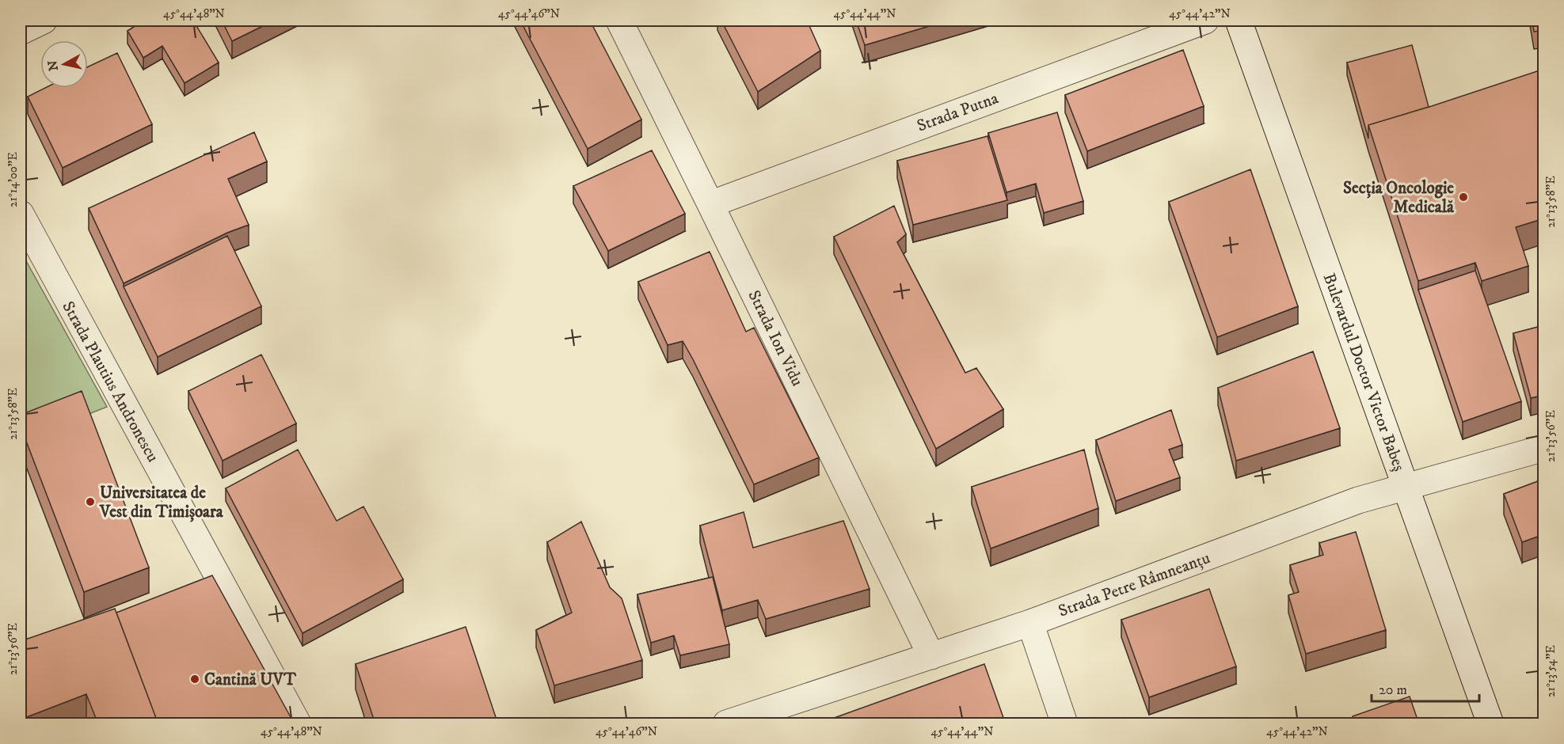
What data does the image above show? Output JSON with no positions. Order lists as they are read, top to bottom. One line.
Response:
{"streets":{"street":["Strada Putna","Strada Ion Vidu","Bulevardul Doctor Victor Babeș","Strada Plautius Andronescu","Strada Petre Râmneanțu"]},"crossings":[["Strada Putna","Strada Ion Vidu"],["Strada Ion Vidu","Strada Petre Râmneanțu"],["Bulevardul Doctor Victor Babeș","Strada Petre Râmneanțu"]],"places":["Secția Oncologie Medicală","Universitatea de Vest din Timișoara","Cantină UVT"],"scale_bar":"20 m","north":"left","coordinates":["45°44'48\"N","45°44'46\"N","45°44'44\"N","45°44'42\"N","21°14'00\"E","21°13'58\"E","21°13'56\"E","21°13'54\"E"]}
